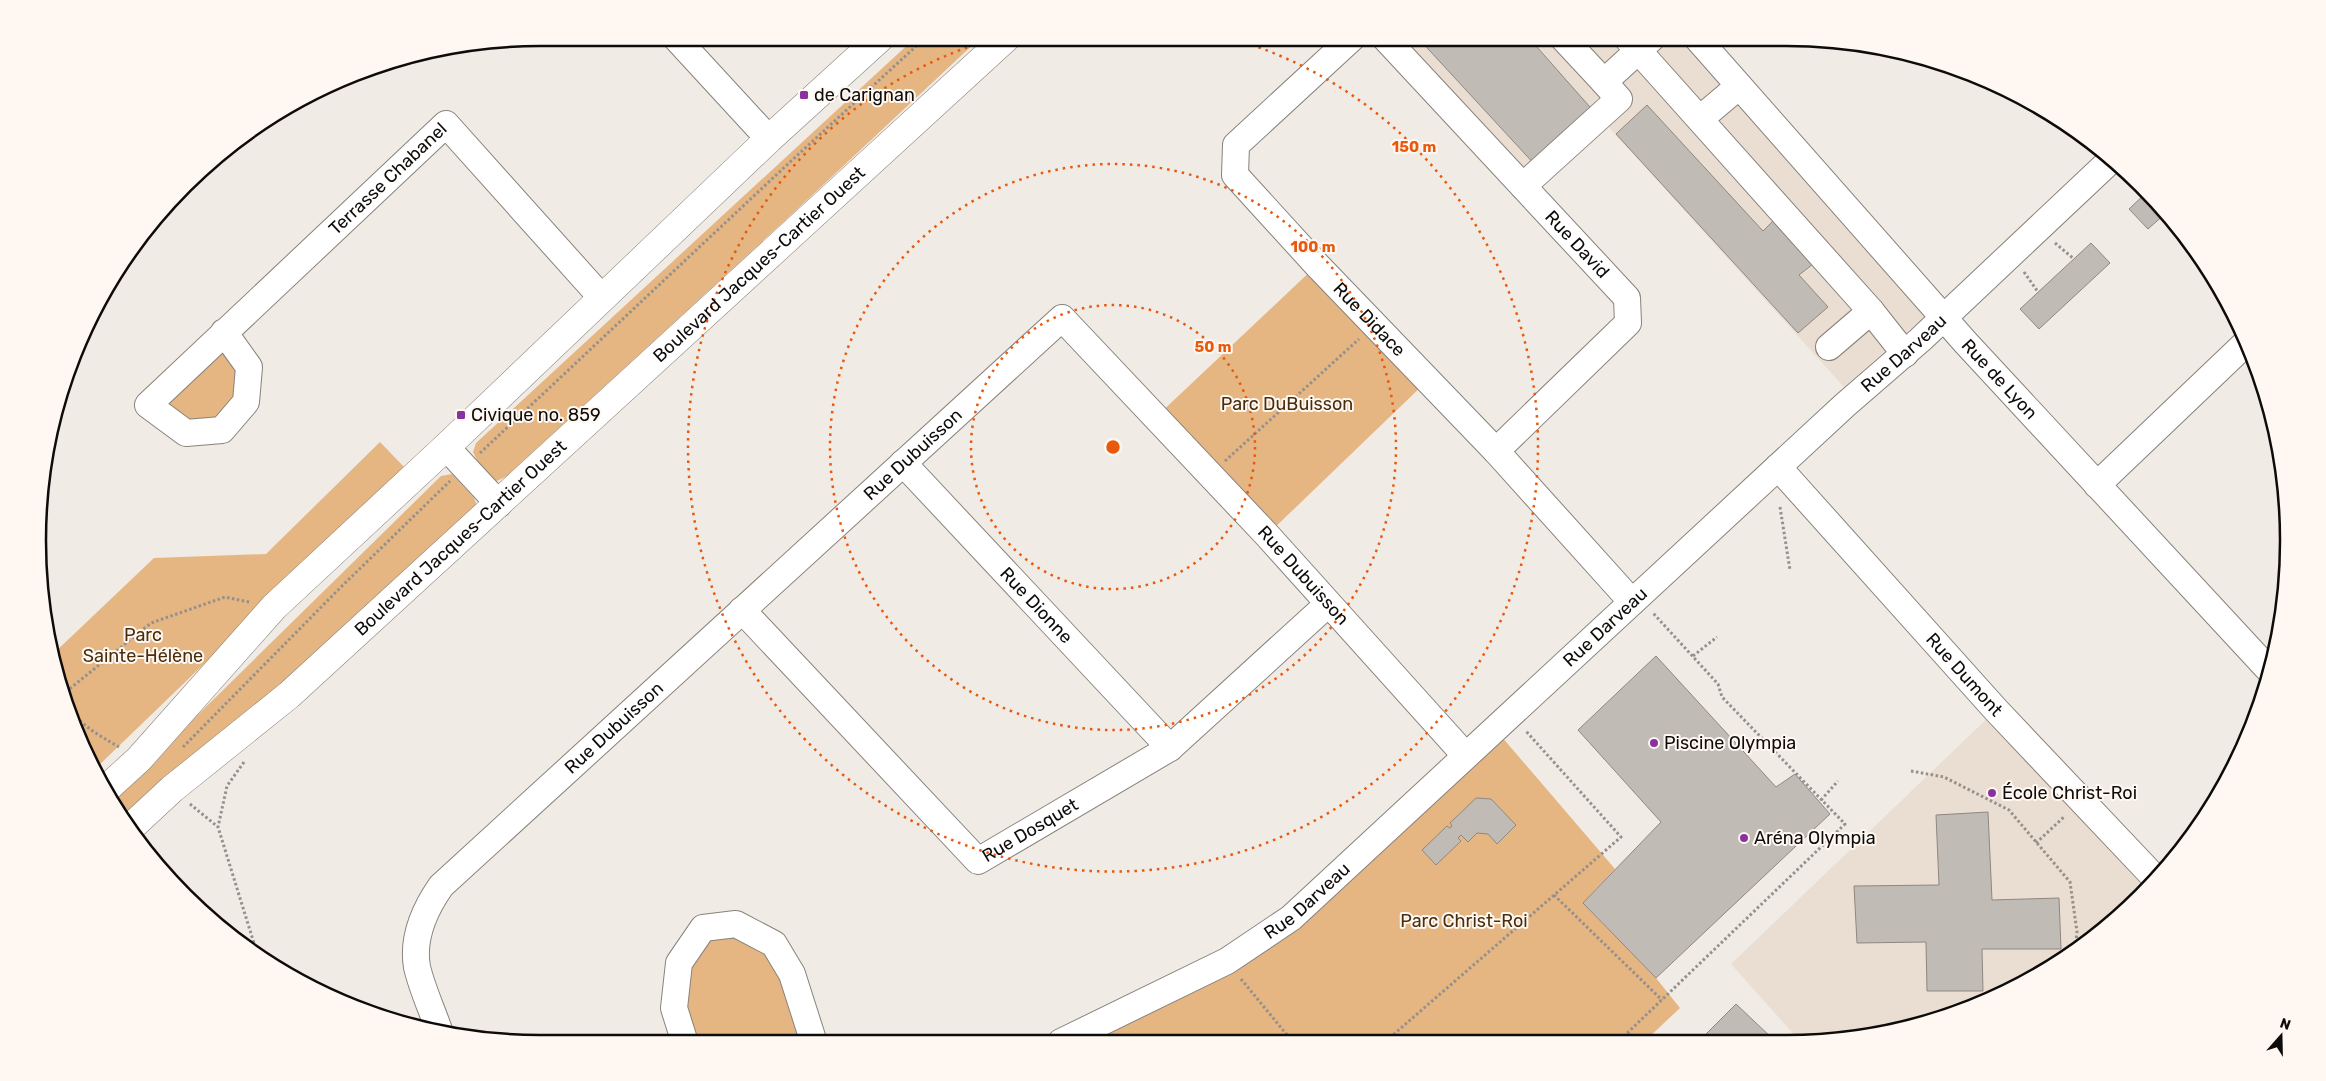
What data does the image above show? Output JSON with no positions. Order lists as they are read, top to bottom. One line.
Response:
{"streets":{"main road":["Boulevard Jacques-Cartier Ouest"],"street":["Terrasse Chabanel","Rue David","Rue Didace","Rue Darveau","Rue de Lyon","Rue Dubuisson","Rue Dionne","Rue Dumont","Rue Dosquet"]},"crossings":[["Rue David","Rue Didace"],["Rue Didace","Rue Darveau"],["Rue Darveau","Rue de Lyon"],["Rue Darveau","Rue Dubuisson"],["Rue Darveau","Rue Dumont"],["Rue Dubuisson","Rue Dionne"],["Rue Dubuisson","Rue Dosquet"],["Rue Dionne","Rue Dosquet"]],"parks":["Parc DuBuisson","Parc Sainte-Hélène","Parc Christ-Roi"],"places":{"transit":["de Carignan","Civique no. 859"],"other":["Piscine Olympia","École Christ-Roi","Aréna Olympia"]},"north":"top","rings":["150 m","100 m","50 m"]}
